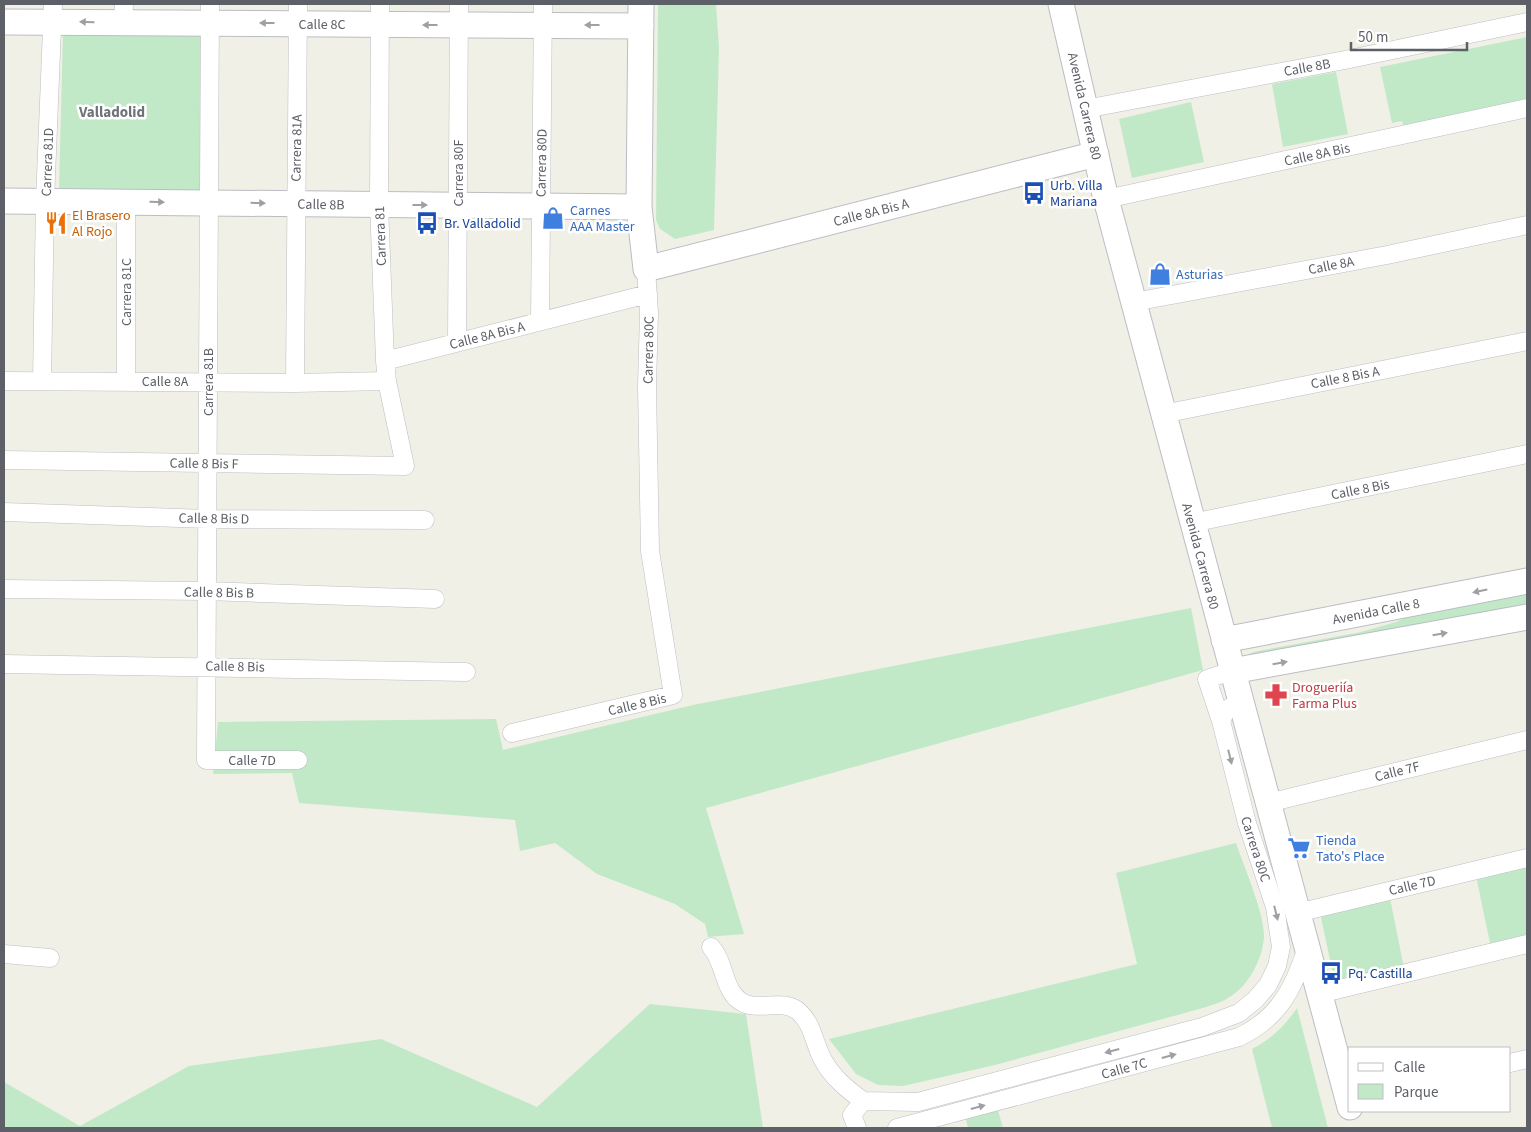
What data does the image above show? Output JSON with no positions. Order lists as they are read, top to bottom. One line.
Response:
{"streets":{"street":["Calle 8C","Calle 8B","Avenida Carrera 80","Carrera 81A","Calle 8A Bis","Carrera 81D","Carrera 80D","Carrera 80F","Calle 8A Bis A","Carrera 81","Calle 8A","Carrera 81C","Carrera 80C","Calle 8 Bis A","Carrera 81B","Calle 8 Bis F","Calle 8 Bis","Calle 8 Bis D","Calle 8 Bis B","Avenida Calle 8","Calle 7D","Calle 7F","Calle 7C"]},"crossings":[["Calle 8C","Carrera 81A"],["Calle 8C","Carrera 81D"],["Calle 8C","Carrera 80D"],["Calle 8C","Carrera 80F"],["Calle 8C","Carrera 81"],["Calle 8C","Carrera 80C"],["Calle 8C","Carrera 81B"],["Calle 8B","Avenida Carrera 80"],["Calle 8B","Carrera 81A"],["Calle 8B","Carrera 81D"],["Calle 8B","Carrera 80D"],["Calle 8B","Carrera 80F"],["Calle 8B","Carrera 81"],["Calle 8B","Carrera 81C"],["Calle 8B","Carrera 80C"],["Calle 8B","Carrera 81B"],["Avenida Carrera 80","Calle 8A Bis"],["Avenida Carrera 80","Calle 8A Bis A"],["Avenida Carrera 80","Calle 8A"],["Avenida Carrera 80","Carrera 80C"],["Avenida Carrera 80","Calle 8 Bis A"],["Avenida Carrera 80","Calle 8 Bis"],["Avenida Carrera 80","Avenida Calle 8"],["Avenida Carrera 80","Calle 7D"],["Avenida Carrera 80","Calle 7F"],["Avenida Carrera 80","Calle 7C"],["Carrera 81A","Calle 8A"],["Carrera 81D","Calle 8A"],["Carrera 80D","Calle 8A Bis A"],["Carrera 80F","Calle 8A Bis A"],["Calle 8A Bis A","Carrera 81"],["Calle 8A Bis A","Carrera 80C"],["Carrera 81","Calle 8A"],["Carrera 81","Calle 8 Bis F"],["Calle 8A","Carrera 81C"],["Calle 8A","Carrera 81B"],["Carrera 80C","Calle 8 Bis"],["Carrera 80C","Calle 7C"],["Carrera 81B","Calle 8 Bis F"],["Carrera 81B","Calle 8 Bis"],["Carrera 81B","Calle 8 Bis D"],["Carrera 81B","Calle 8 Bis B"],["Carrera 81B","Calle 7D"]],"one_way":["Calle 8C"],"districts":["Valladolid"],"places":{"bus stop":["Urb. Villa Mariana","Br. Valladolid","Pq. Castilla"],"shop":["Carnes AAA Master","Asturias"],"restaurant":["El Brasero Al Rojo"],"pharmacy":["Drogueriía Farma Plus"],"supermarket":["Tienda Tato's Place"]},"legend":["Calle","Parque"],"scale_bar":"50 m"}
